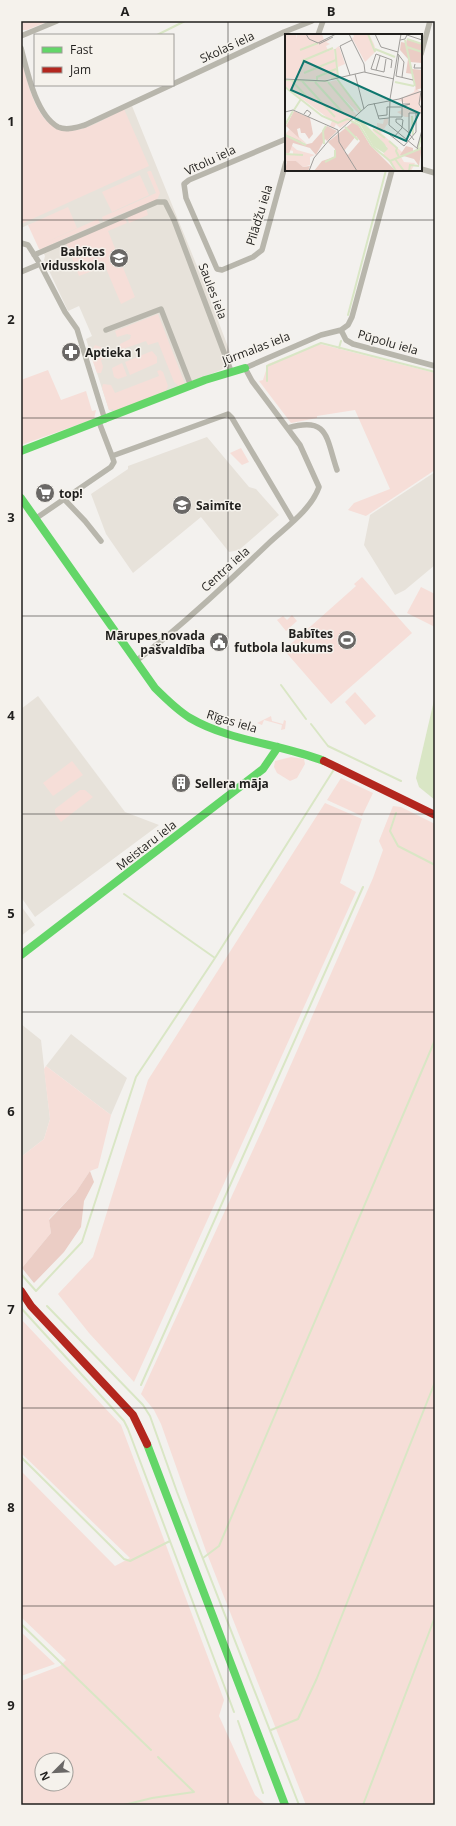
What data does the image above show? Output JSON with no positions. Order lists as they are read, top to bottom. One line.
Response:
{"streets":{"street":["Skolas iela","Vītolu iela","Pīlādžu iela","Saules iela","Pūpolu iela","Jūrmalas iela","Centra iela","Rīgas iela","Meistaru iela"]},"crossings":[["Vītolu iela","Pīlādžu iela"],["Saules iela","Jūrmalas iela"],["Pūpolu iela","Jūrmalas iela"],["Centra iela","Rīgas iela"],["Rīgas iela","Meistaru iela"]],"places":{"school or university":["Babītes vidusskola","Saimīte"],"pharmacy":["Aptieka 1"],"supermarket":["top!"],"sports":["Babītes futbola laukums"],"public building":["Mārupes novada pašvaldība"],"building":["Sellera māja"]},"legend":["Fast","Jam"],"north":"bottom left","grid":{"columns":["A","B"],"rows":["1","2","3","4","5","6","7","8","9"]}}
